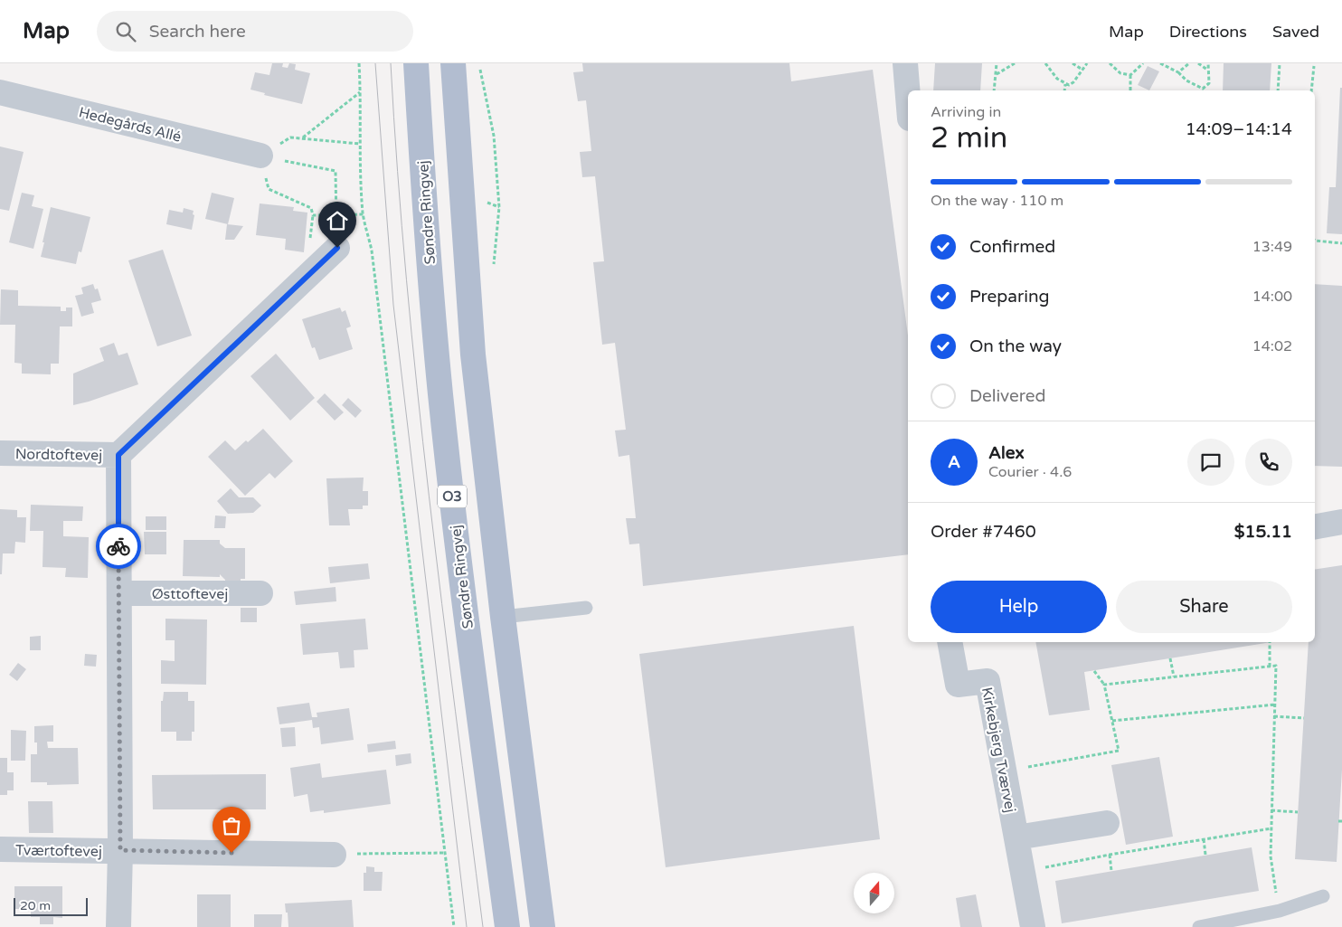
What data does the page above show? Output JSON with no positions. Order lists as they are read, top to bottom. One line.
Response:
{"streets":{"main road":["Søndre Ringvej","O3"],"street":["Hedegårds Allé","Nordtoftevej","Østtoftevej","Kirkebjerg Tværvej","Tværtoftevej"]},"scale_bar":"20 m","north":"top","page":{"header":"Map","search":"Search here","nav":["Map","Directions","Saved"],"heading":["2 min","Arriving in","14:09–14:14"],"panel":["Alex","Courier · 4.6","Order #7460","$15.11"],"bar":"On the way · 110 m","list":[["Confirmed","13:49"],["Preparing","14:00"],["On the way","14:02"],"Delivered"],"round":"A","buttons":["Help","Share"],"scale":"20 m"}}
